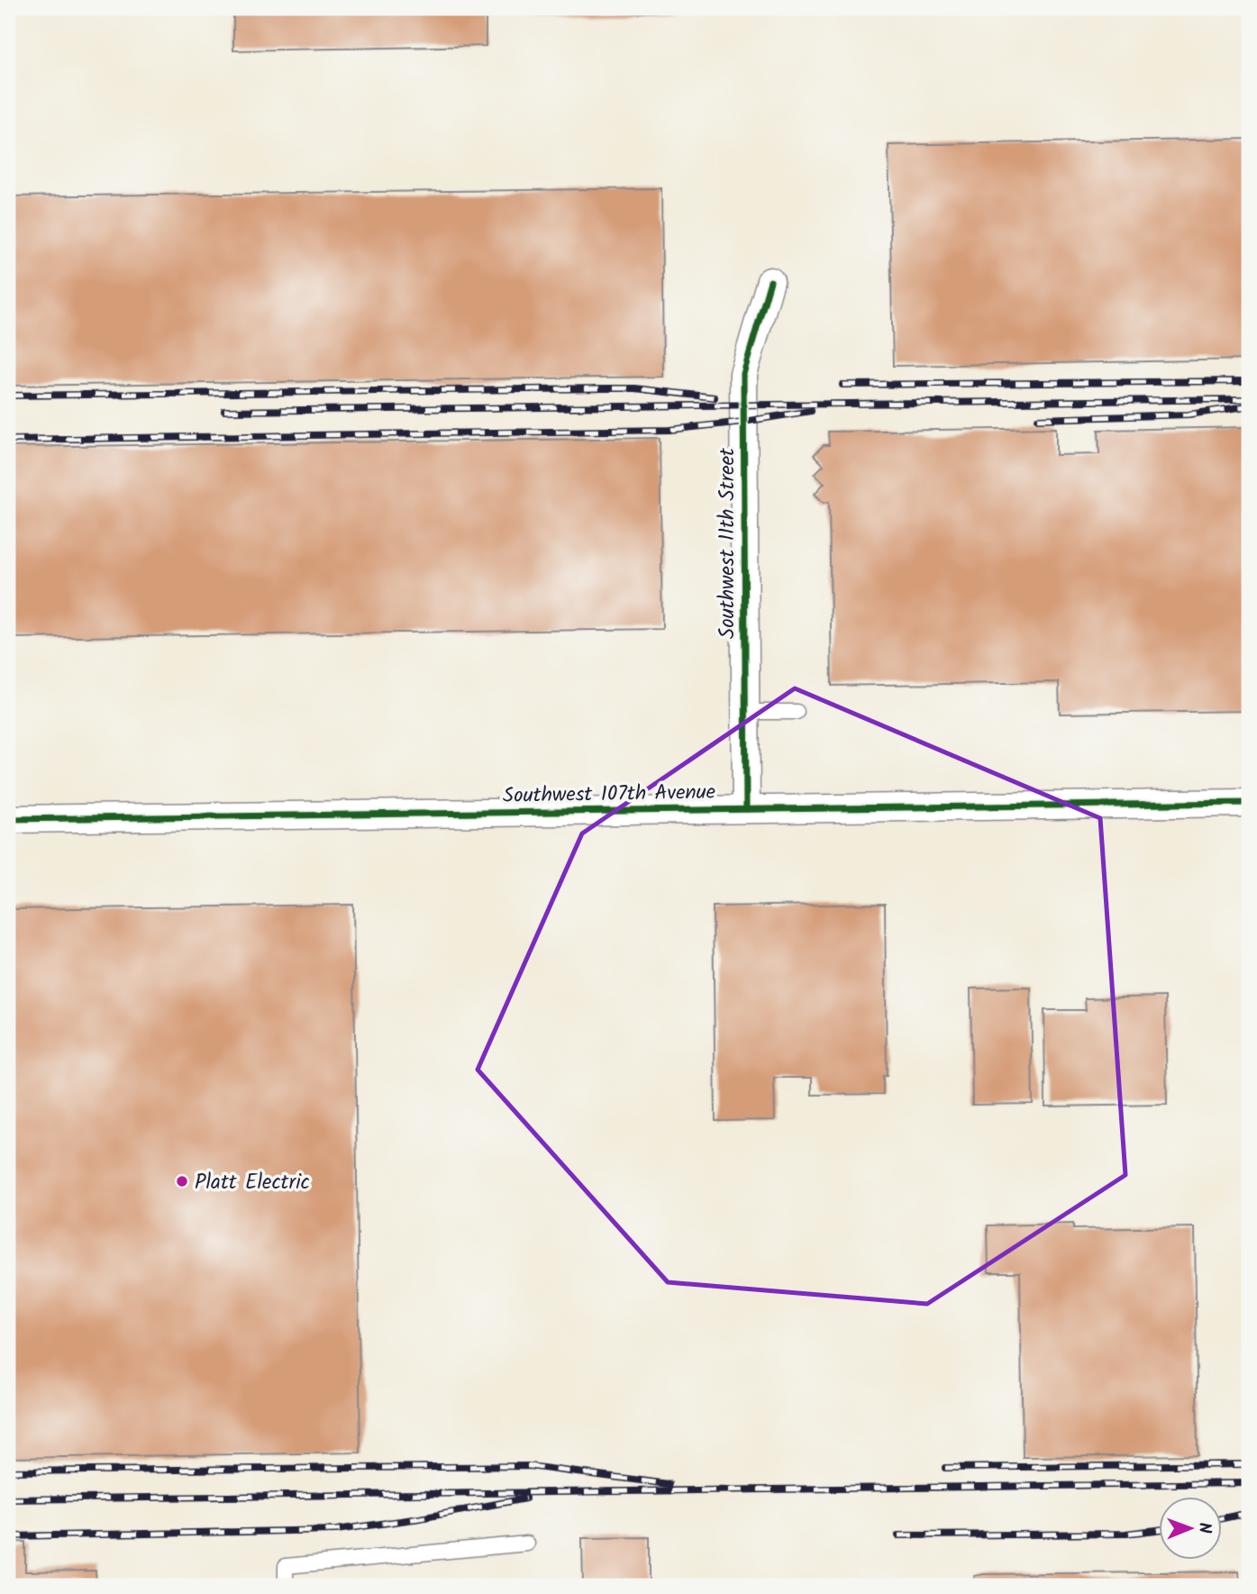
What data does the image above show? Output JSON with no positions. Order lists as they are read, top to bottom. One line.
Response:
{"streets":{"street":["Southwest 11th Street","Southwest 107th Avenue"]},"crossings":[["Southwest 11th Street","Southwest 107th Avenue"]],"places":["Platt Electric"],"north":"right"}
